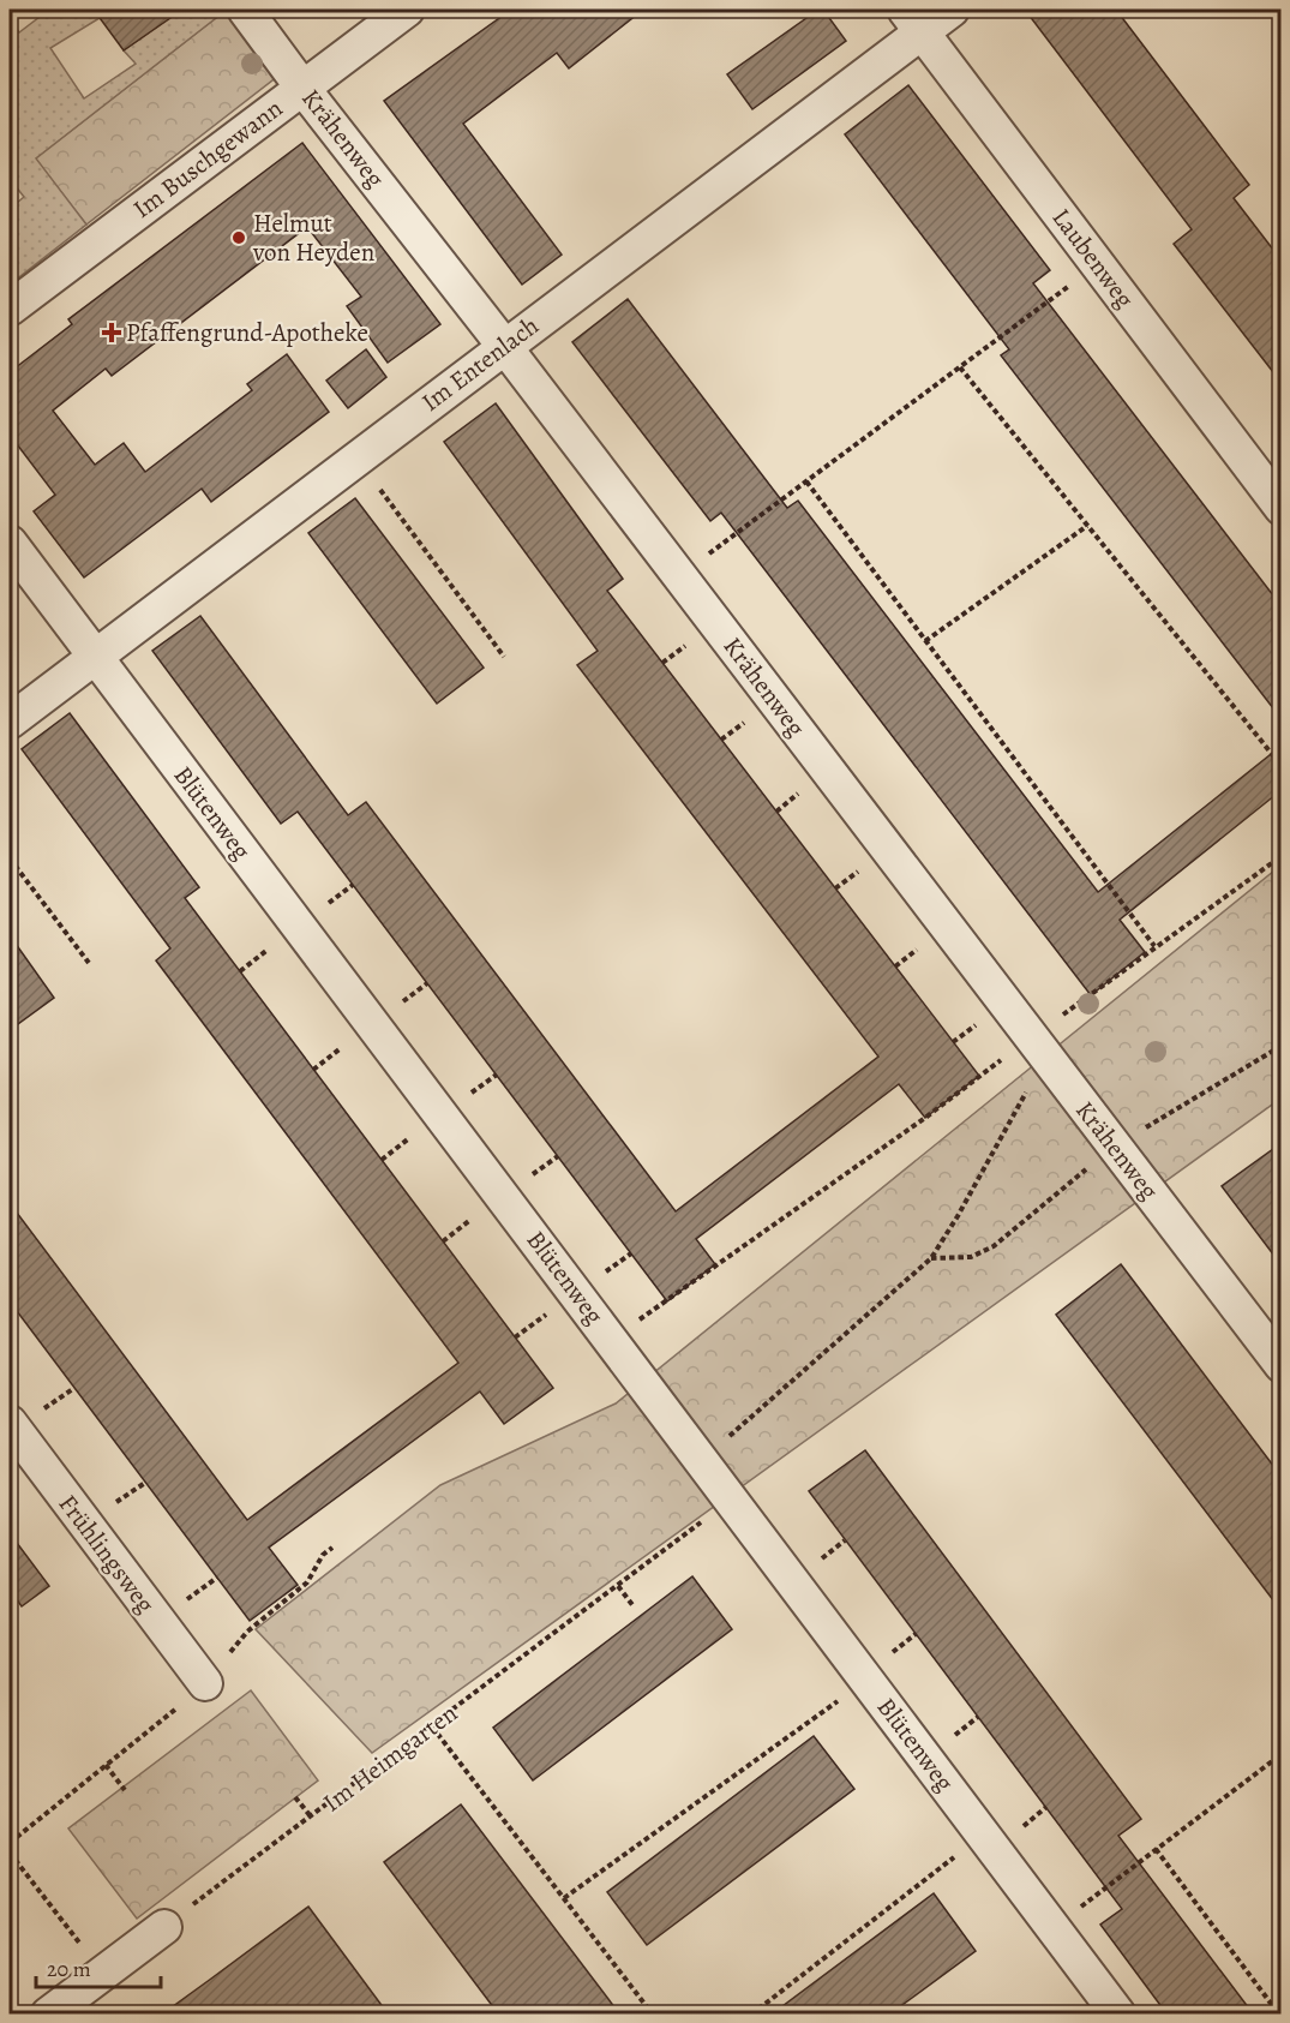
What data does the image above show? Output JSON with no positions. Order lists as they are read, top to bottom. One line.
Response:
{"streets":{"street":["Krähenweg","Im Buschgewann","Laubenweg","Im Entenlach","Blütenweg","Frühlingsweg"],"path":["Im Heimgarten"]},"crossings":[["Krähenweg","Im Buschgewann"],["Krähenweg","Im Entenlach"],["Laubenweg","Im Entenlach"],["Im Entenlach","Blütenweg"],["Blütenweg","Im Heimgarten"]],"places":{"other":["Helmut von Heyden"],"health":["Pfaffengrund-Apotheke"]},"scale_bar":"20 m"}
